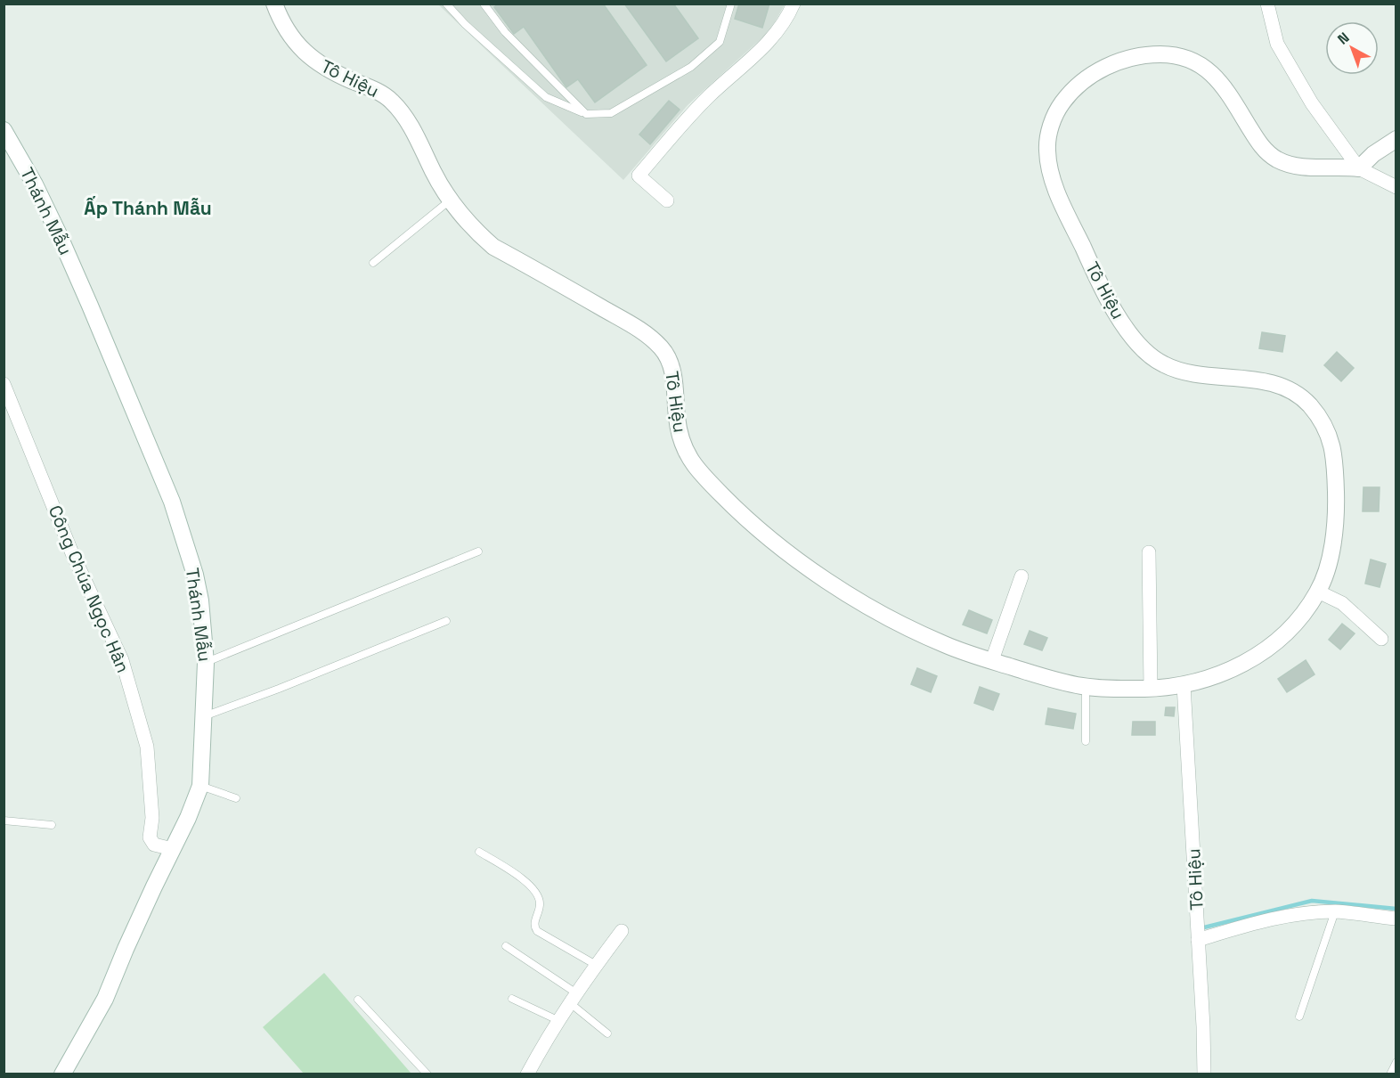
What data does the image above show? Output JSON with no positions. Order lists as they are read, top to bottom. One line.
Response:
{"streets":{"street":["Tô Hiệu","Thánh Mẫu","Công Chúa Ngọc Hân"]},"crossings":[["Thánh Mẫu","Công Chúa Ngọc Hân"]],"districts":["Ấp Thánh Mẫu"],"north":"top left"}
